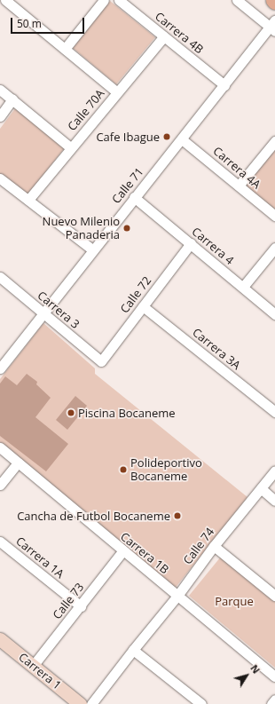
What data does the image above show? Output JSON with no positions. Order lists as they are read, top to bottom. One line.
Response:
{"streets":{"street":["Carrera 4B","Calle 70A","Carrera 4A","Calle 71","Carrera 4","Calle 72","Carrera 3","Carrera 3A","Calle 74","Carrera 1B","Carrera 1A","Calle 73","Carrera 1"]},"crossings":[["Carrera 4B","Calle 70A"],["Carrera 4B","Calle 71"],["Carrera 4A","Calle 71"],["Calle 71","Carrera 4"],["Calle 71","Carrera 3"],["Carrera 4","Calle 72"],["Calle 72","Carrera 3"],["Calle 72","Carrera 3A"],["Calle 74","Carrera 1B"],["Carrera 1B","Calle 73"],["Carrera 1A","Calle 73"],["Calle 73","Carrera 1"]],"parks":["Parque"],"places":["Cafe Ibague","Nuevo Milenio Panaderia","Piscina Bocaneme","Polideportivo Bocaneme","Cancha de Futbol Bocaneme"],"scale_bar":"50 m","north":"top right"}
